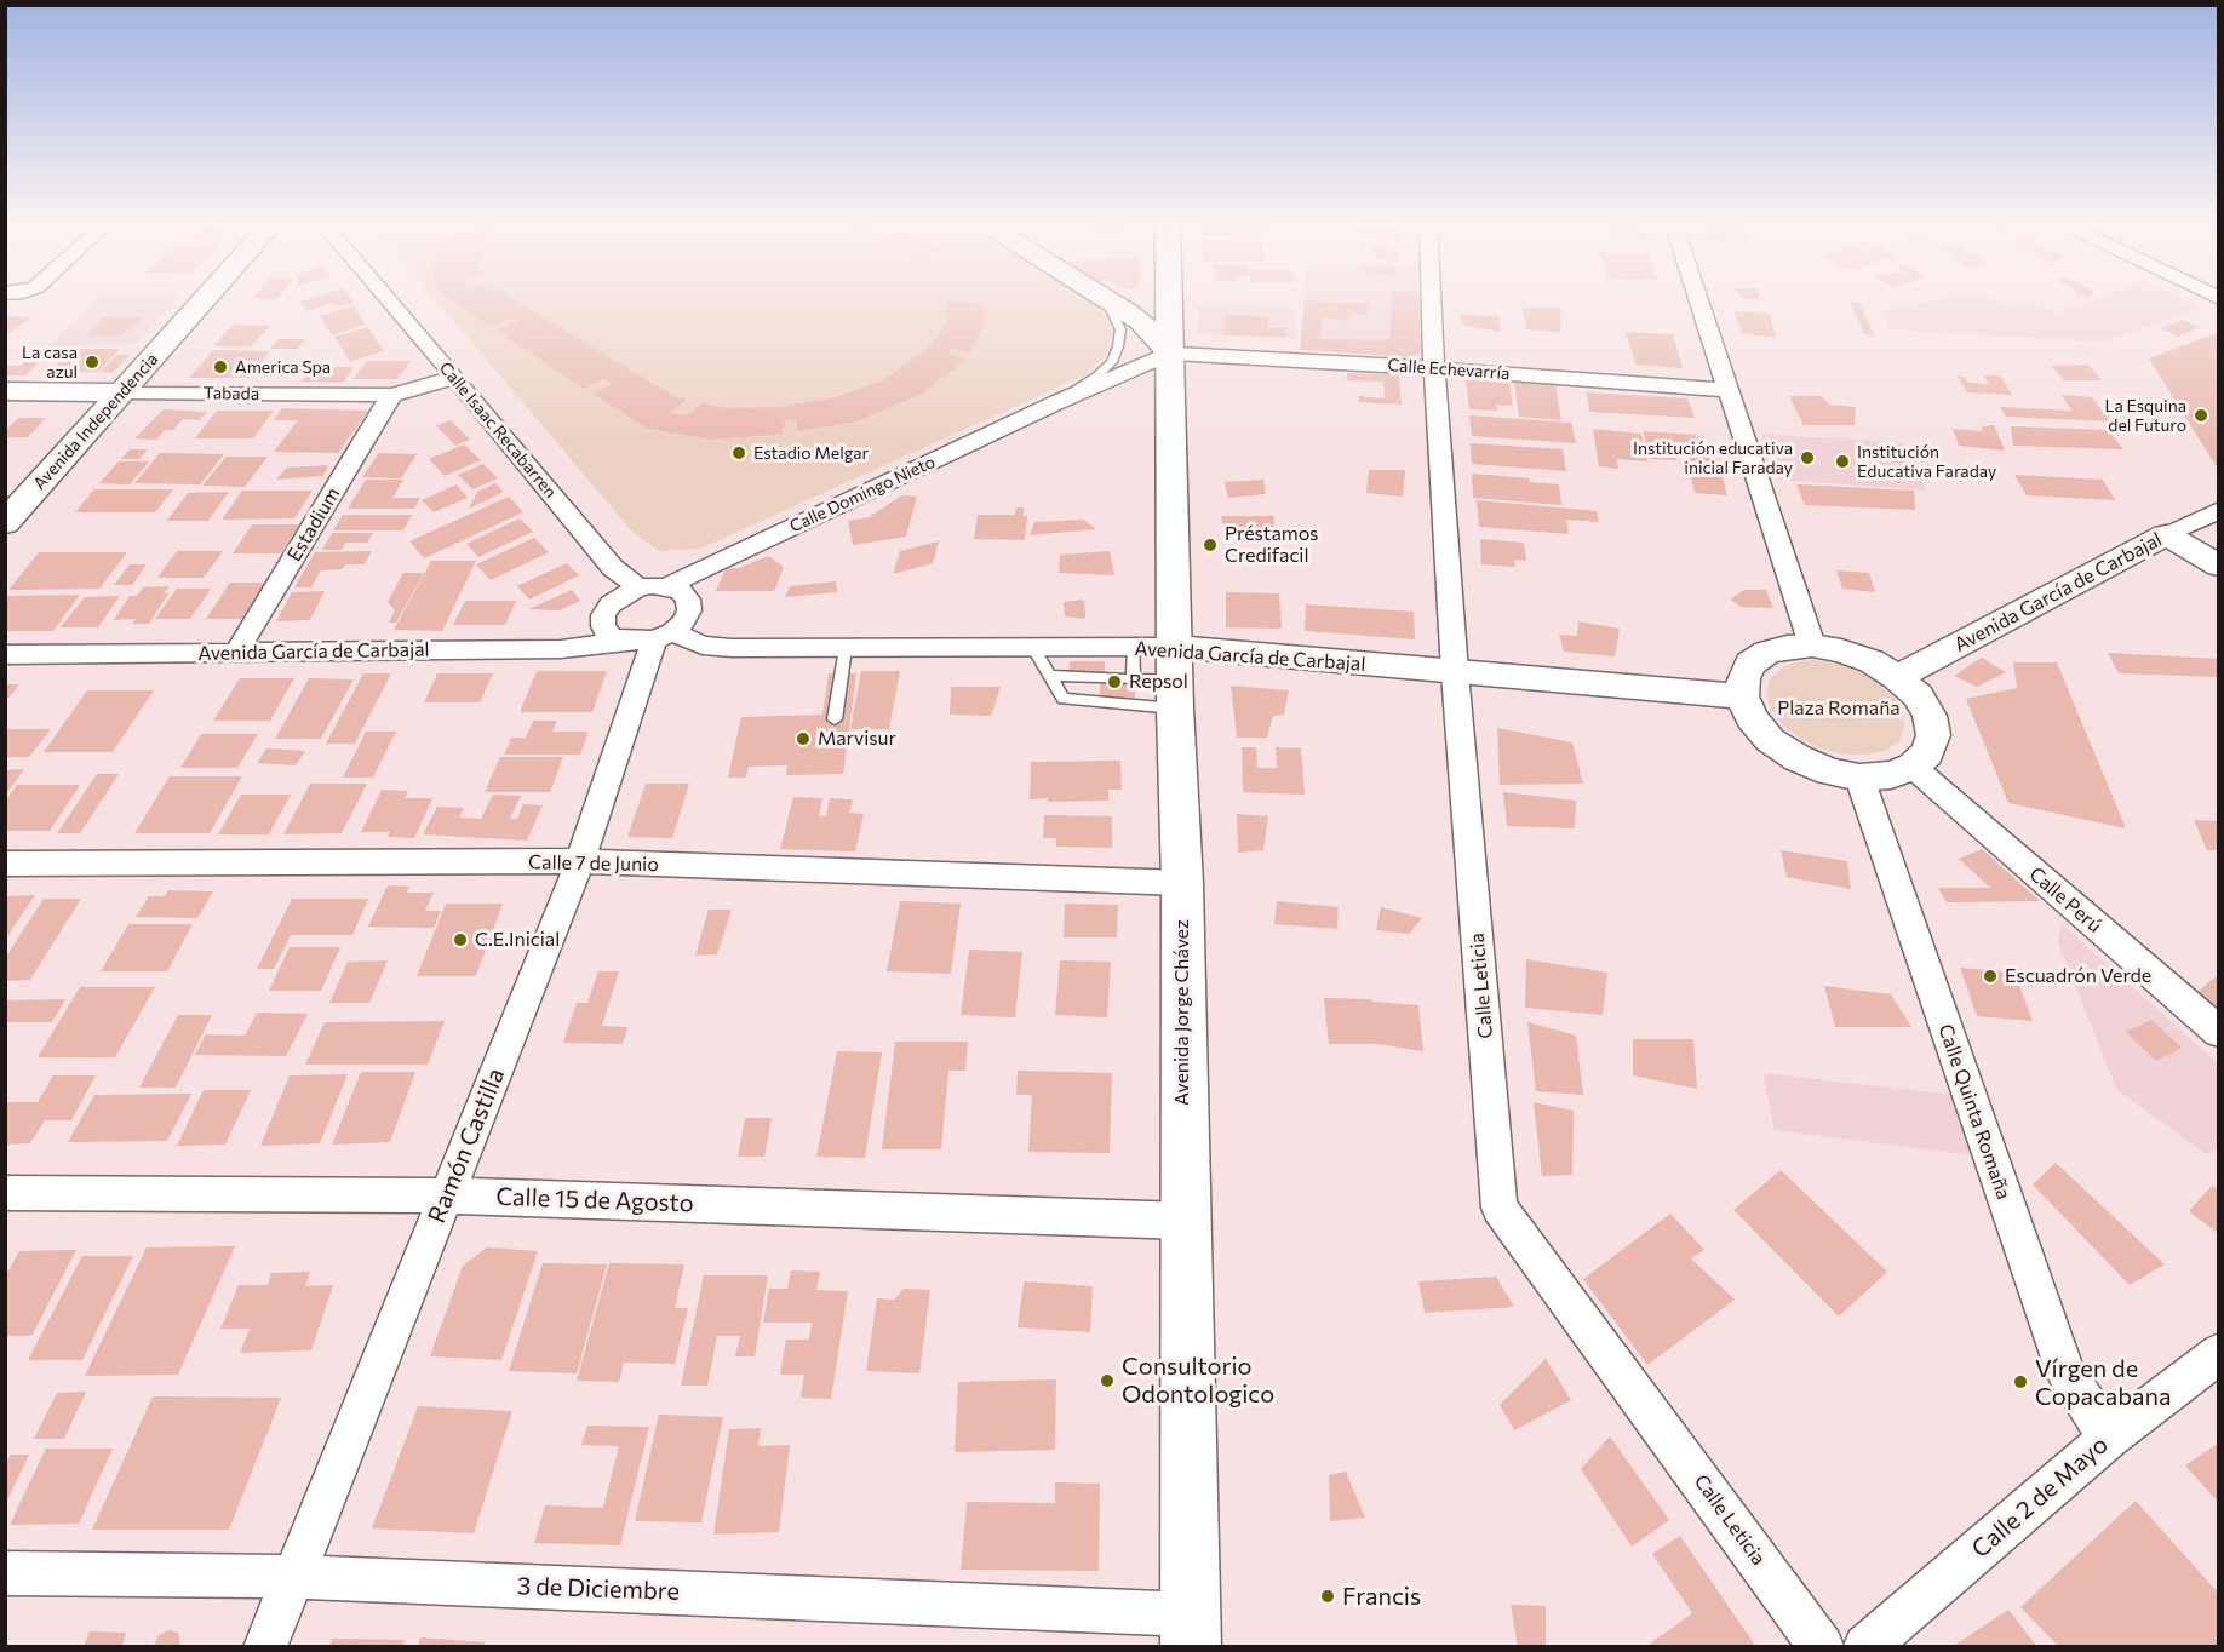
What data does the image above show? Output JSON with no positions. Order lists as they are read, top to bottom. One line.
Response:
{"streets":{"main road":["Tabada","Avenida Independencia","Avenida Jorge Chávez"],"street":["Calle Echevarría","Calle Isaac Recabarren","Calle Domingo Nieto","Estadium","Avenida García de Carbajal","Calle 7 de Junio","Calle Perú","Calle Leticia","Calle Quinta Romaña","Ramón Castilla","Calle 15 de Agosto","Calle 2 de Mayo","3 de Diciembre"]},"crossings":[["Calle Echevarría","Calle Domingo Nieto"],["Calle Echevarría","Calle Leticia"],["Calle Echevarría","Avenida Jorge Chávez"],["Tabada","Avenida Independencia"],["Tabada","Calle Isaac Recabarren"],["Tabada","Estadium"],["Calle Isaac Recabarren","Calle Domingo Nieto"],["Calle Isaac Recabarren","Avenida García de Carbajal"],["Calle Isaac Recabarren","Ramón Castilla"],["Calle Domingo Nieto","Avenida García de Carbajal"],["Calle Domingo Nieto","Avenida Jorge Chávez"],["Calle Domingo Nieto","Ramón Castilla"],["Estadium","Avenida García de Carbajal"],["Avenida García de Carbajal","Calle Perú"],["Avenida García de Carbajal","Calle Leticia"],["Avenida García de Carbajal","Avenida Jorge Chávez"],["Avenida García de Carbajal","Calle Quinta Romaña"],["Avenida García de Carbajal","Ramón Castilla"],["Calle 7 de Junio","Avenida Jorge Chávez"],["Calle 7 de Junio","Ramón Castilla"],["Calle Perú","Calle Quinta Romaña"],["Avenida Jorge Chávez","Calle 15 de Agosto"],["Avenida Jorge Chávez","3 de Diciembre"],["Calle Quinta Romaña","Calle 2 de Mayo"],["Ramón Castilla","Calle 15 de Agosto"],["Ramón Castilla","3 de Diciembre"]],"parks":["Plaza Romaña"],"places":["La casa azul","America Spa","La Esquina del Futuro","Estadio Melgar","Institución educativa inicial Faraday","Institución Educativa Faraday","Préstamos Credifacil","Repsol","Marvisur","C.E.Inicial","Escuadrón Verde","Consultorio Odontologico","Vírgen de Copacabana","Francis"]}
